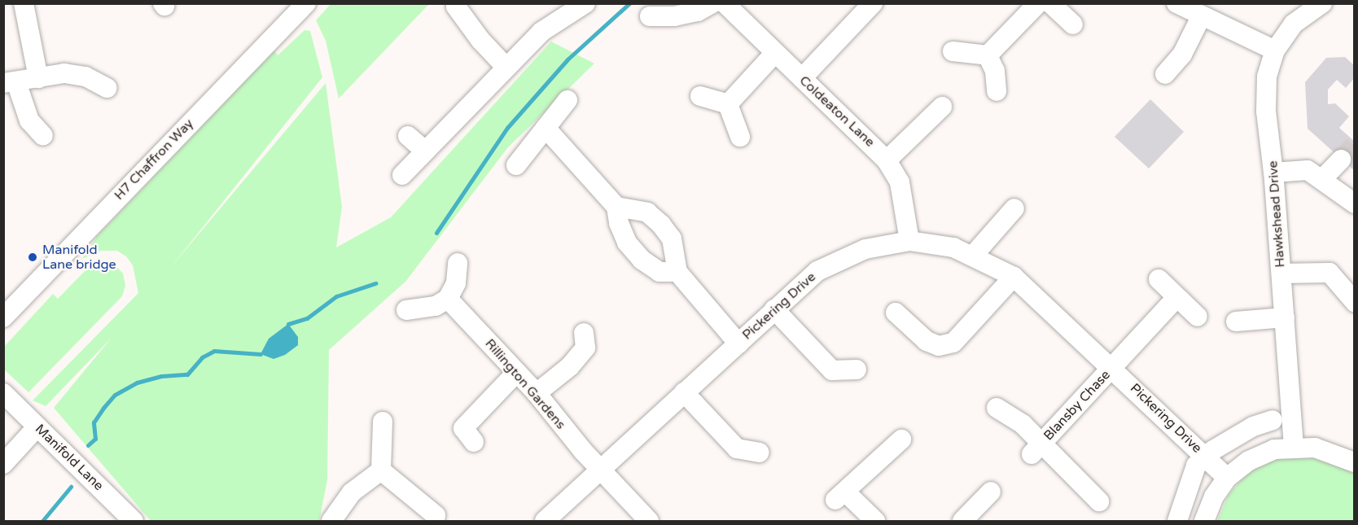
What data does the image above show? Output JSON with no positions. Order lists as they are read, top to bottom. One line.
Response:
{"streets":{"street":["Coldeaton Lane","H7 Chaffron Way","Hawkshead Drive","Pickering Drive","Rillington Gardens","Blansby Chase","Manifold Lane"]},"crossings":[["Coldeaton Lane","Pickering Drive"],["Pickering Drive","Rillington Gardens"],["Pickering Drive","Blansby Chase"]],"places":["Manifold Lane bridge"]}
